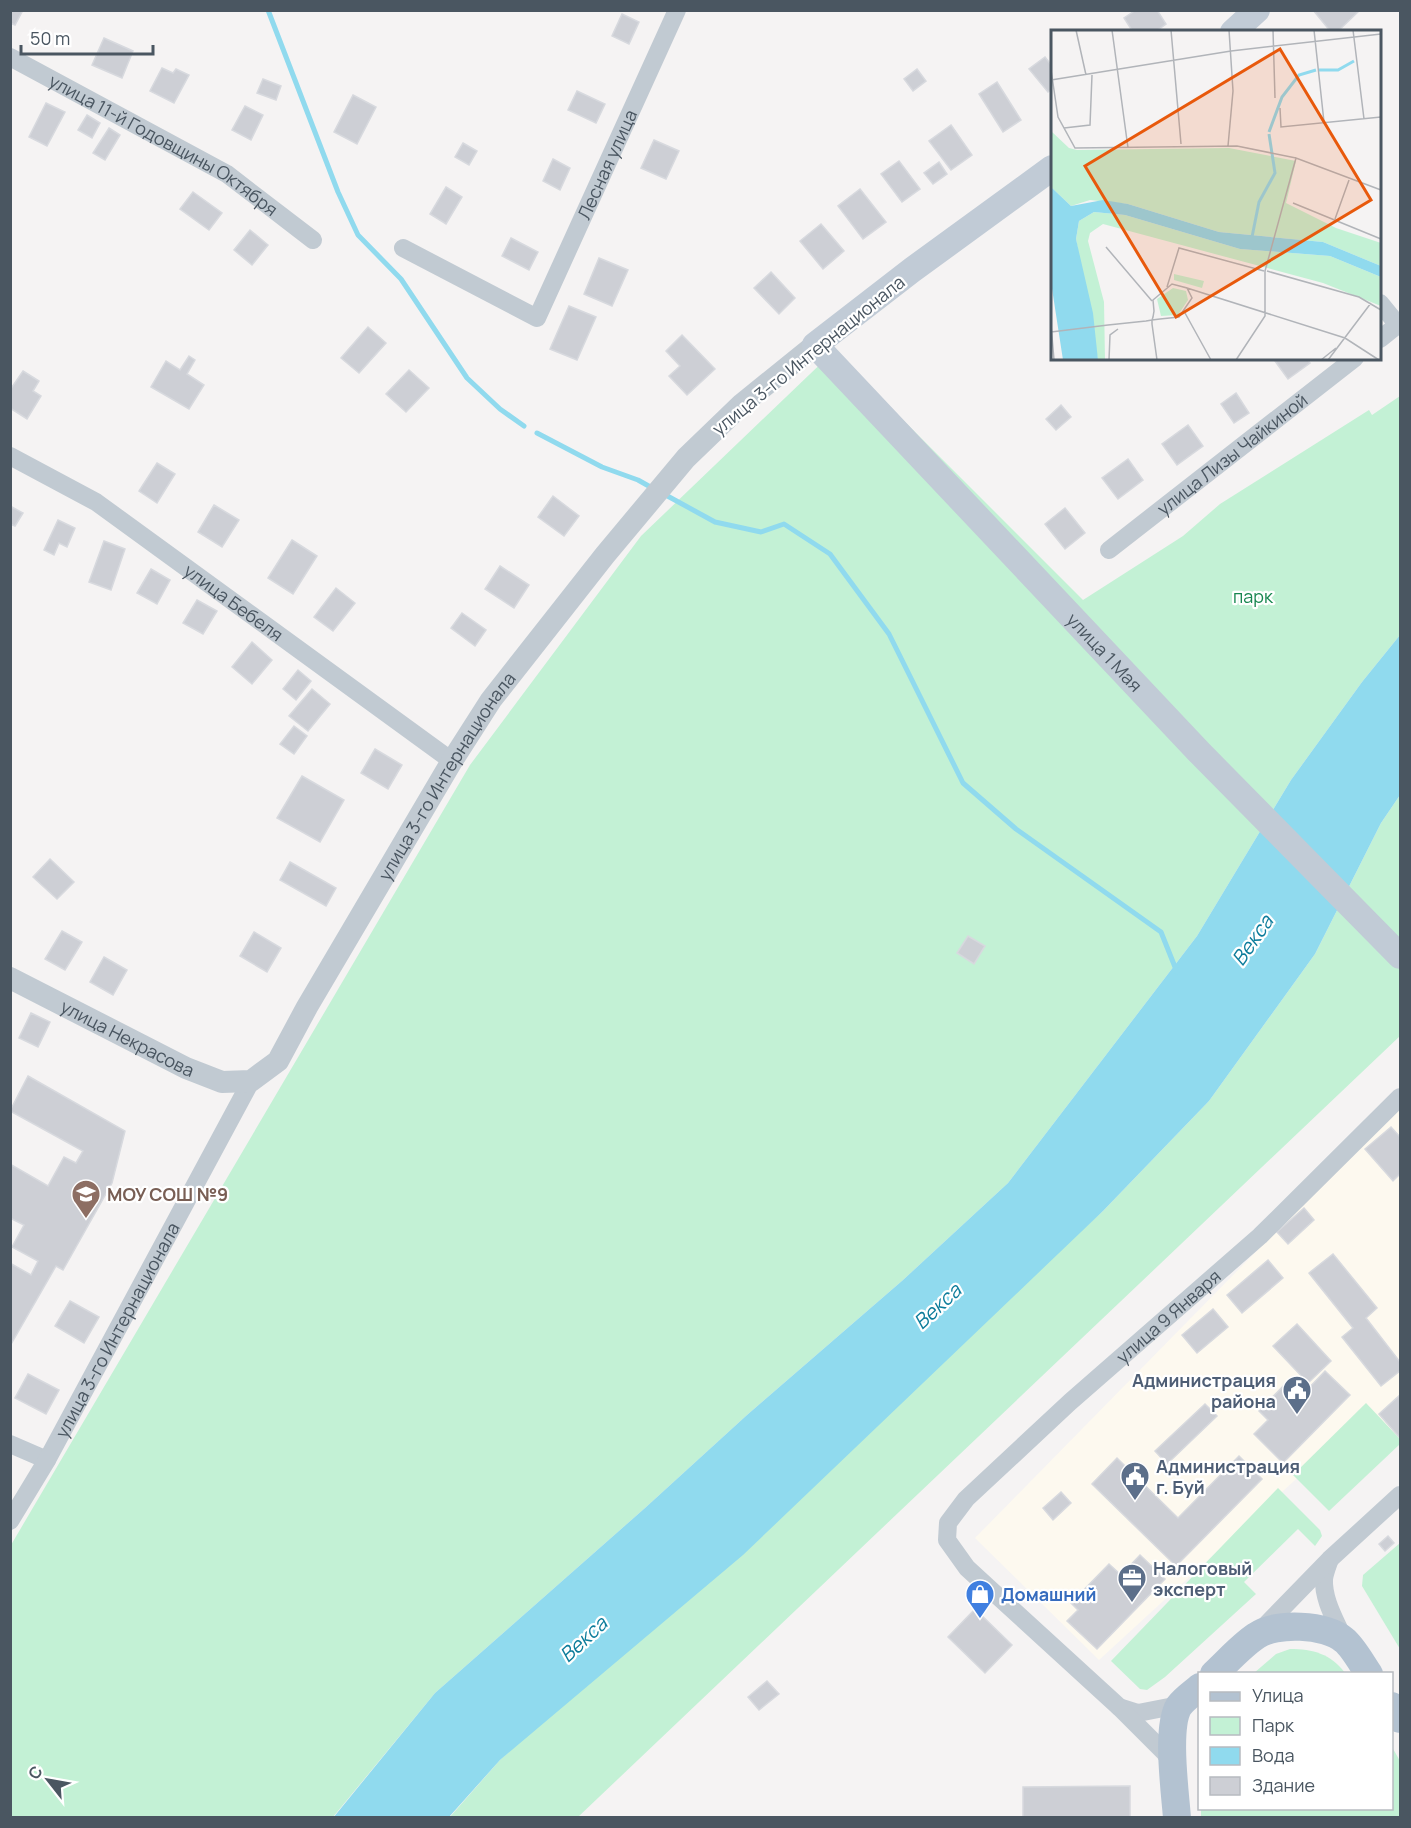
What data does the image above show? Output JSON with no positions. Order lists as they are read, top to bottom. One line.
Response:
{"streets":{"main road":["улица 3-го Интернационала","улица 1 Мая"],"street":["улица 11-й Годовщины Октября","Лесная улица","улица Лизы Чайкиной","улица Бебеля","улица Некрасова","улица 9 Января"]},"crossings":[["улица 3-го Интернационала","улица Бебеля"],["улица 3-го Интернационала","улица 1 Мая"],["улица 3-го Интернационала","улица Некрасова"]],"water":["Векса"],"parks":["парк"],"places":{"school or university":["МОУ СОШ №9"],"public building":["Администрация района","Администрация г. Буй"],"office":["Налоговый эксперт"],"shop":["Домашний"]},"legend":["Улица","Парк","Вода","Здание"],"scale_bar":"50 m","north":"top left"}
